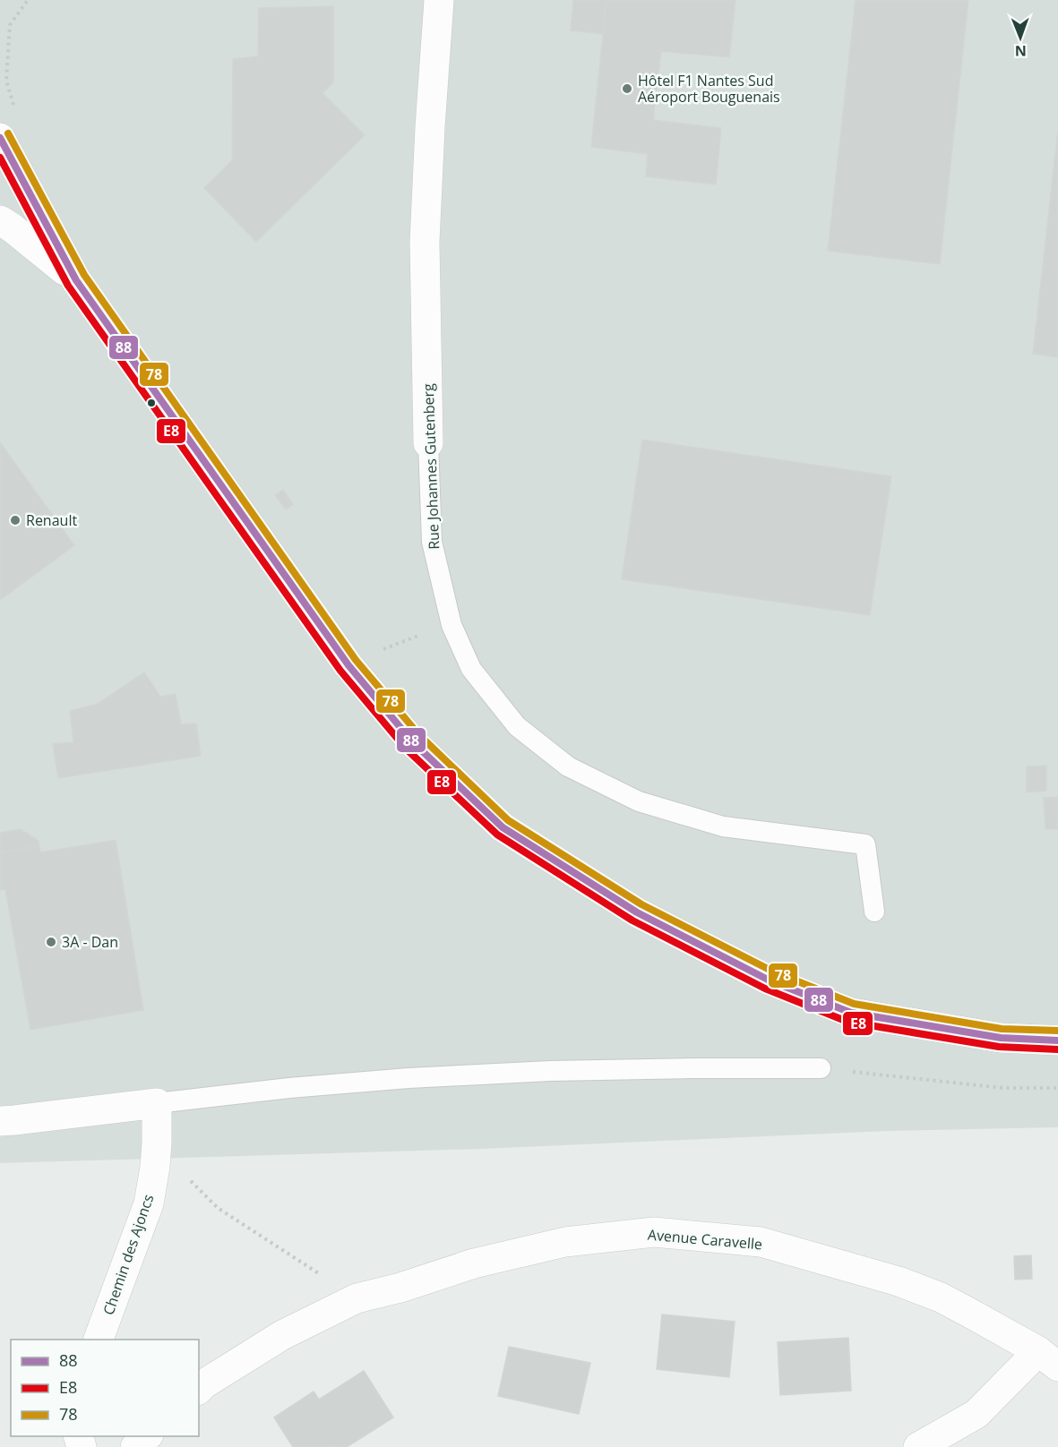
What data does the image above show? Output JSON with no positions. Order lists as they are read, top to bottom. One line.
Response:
{"streets":{"street":["Rue Johannes Gutenberg","Avenue Caravelle","Chemin des Ajoncs"]},"places":["Hôtel F1 Nantes Sud Aéroport Bouguenais","Renault","3A - Dan"],"lines":["transit line 78","transit line 88","transit line E8"],"legend":["88","E8","78"],"north":"bottom"}
